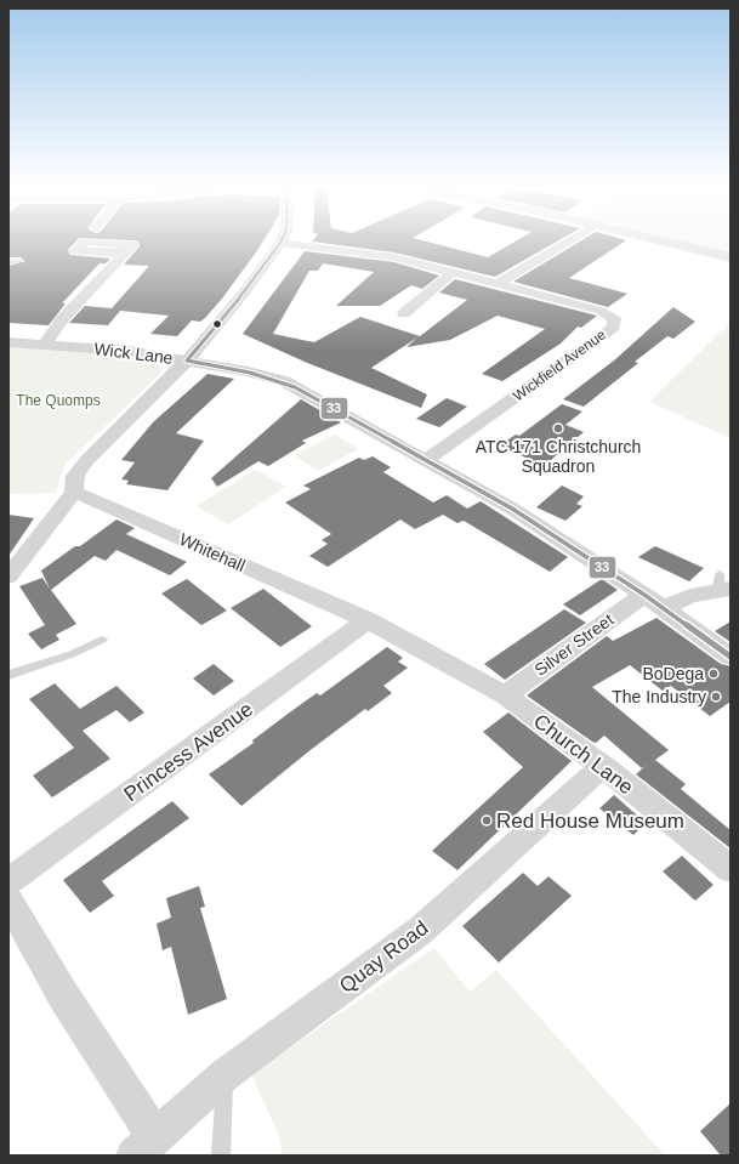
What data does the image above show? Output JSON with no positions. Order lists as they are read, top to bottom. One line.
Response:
{"streets":{"street":["Wick Lane","Wickfield Avenue","Whitehall","Silver Street","Princess Avenue","Church Lane","Quay Road"]},"crossings":[["Wick Lane","Wickfield Avenue"],["Wick Lane","Silver Street"],["Whitehall","Silver Street"],["Whitehall","Princess Avenue"],["Whitehall","Church Lane"],["Silver Street","Church Lane"],["Princess Avenue","Quay Road"],["Church Lane","Quay Road"]],"parks":["The Quomps"],"places":["ATC 171 Christchurch Squadron","BoDega","The Industry","Red House Museum"],"lines":["transit line 33"]}
